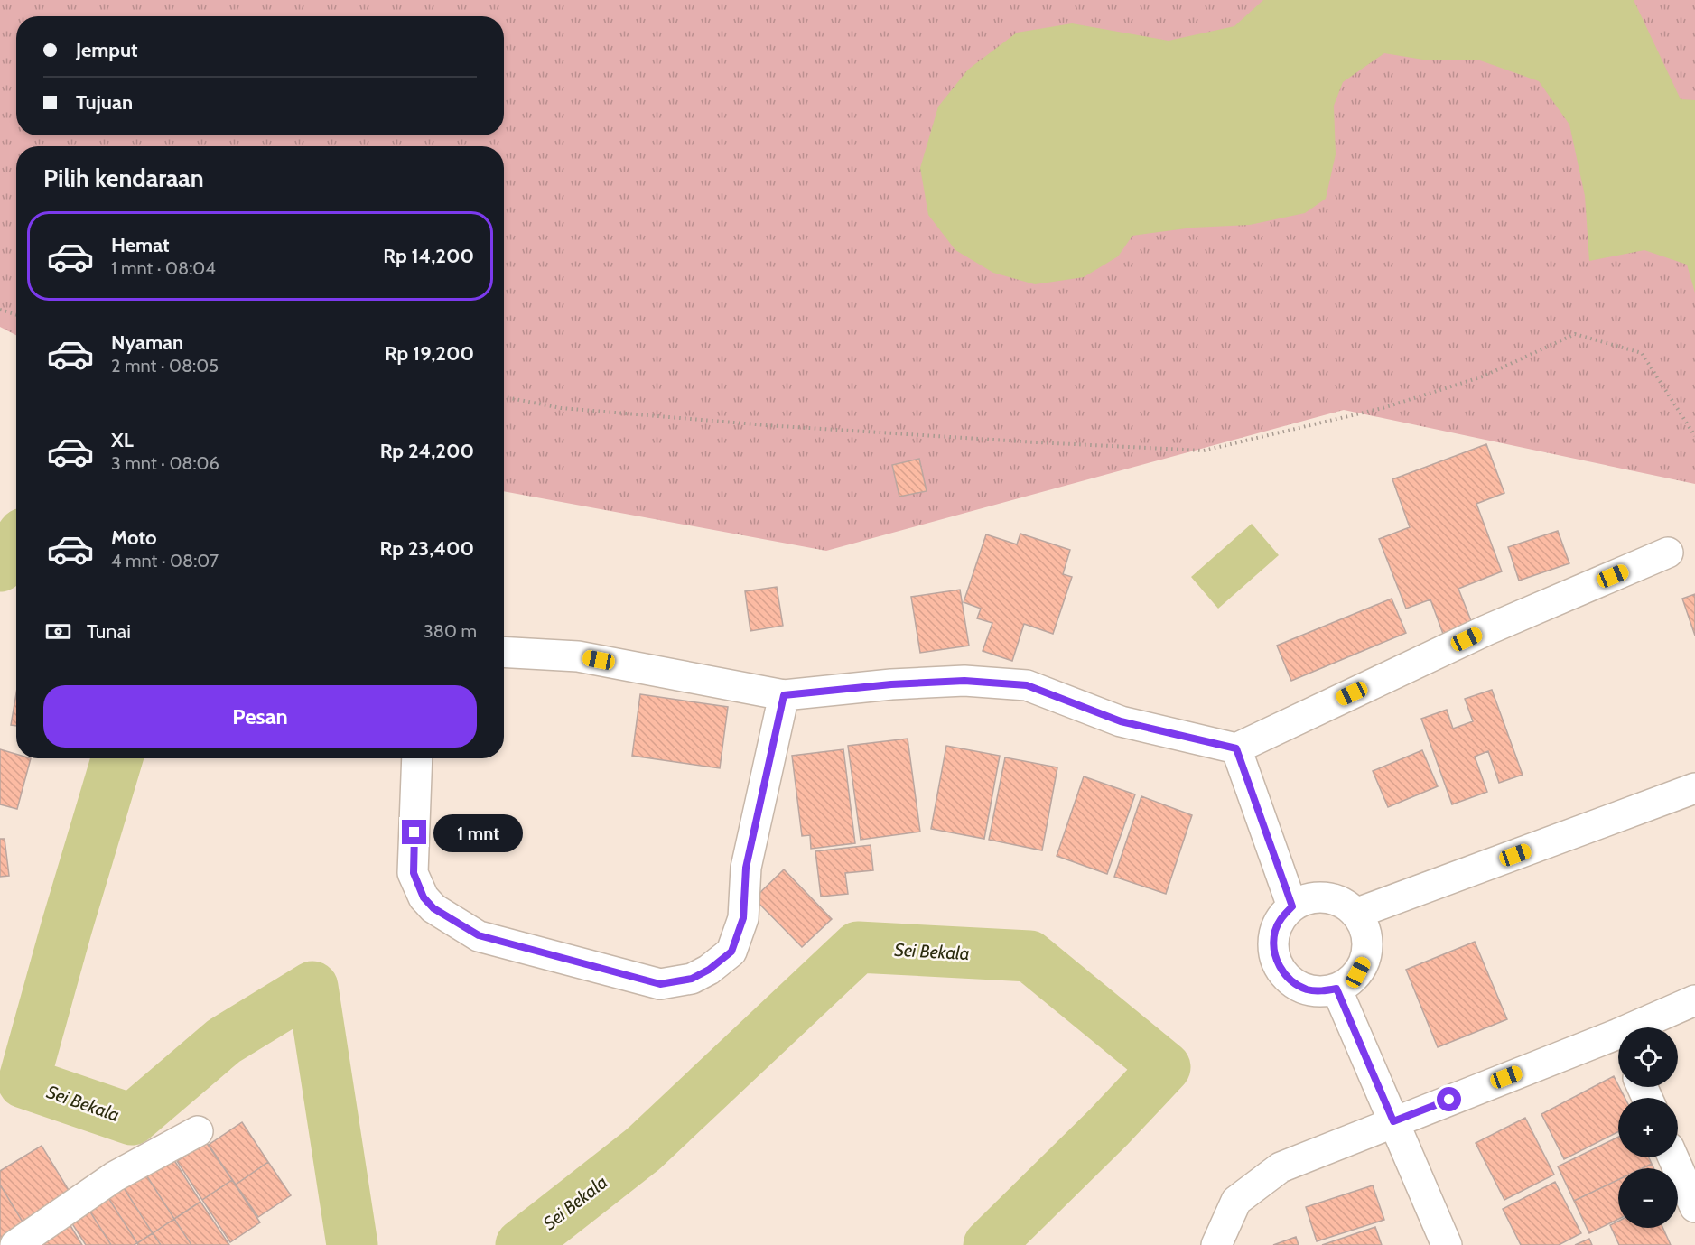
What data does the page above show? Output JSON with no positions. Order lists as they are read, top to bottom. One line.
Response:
{"water":["Sei Bekala"],"page":{"banner":["Jemput","Tujuan"],"heading":"Pilih kendaraan","list":[{"name":"Hemat","note":"1 mnt · 08:04","value":"Rp 14,200"},{"name":"Nyaman","note":"2 mnt · 08:05","value":"Rp 19,200"},{"name":"XL","note":"3 mnt · 08:06","value":"Rp 24,200"},{"name":"Moto","note":"4 mnt · 08:07","value":"Rp 23,400"}],"pay":["Tunai","380 m"],"buttons":"Pesan","bubble":"1 mnt","map_buttons":["+","−"]}}
